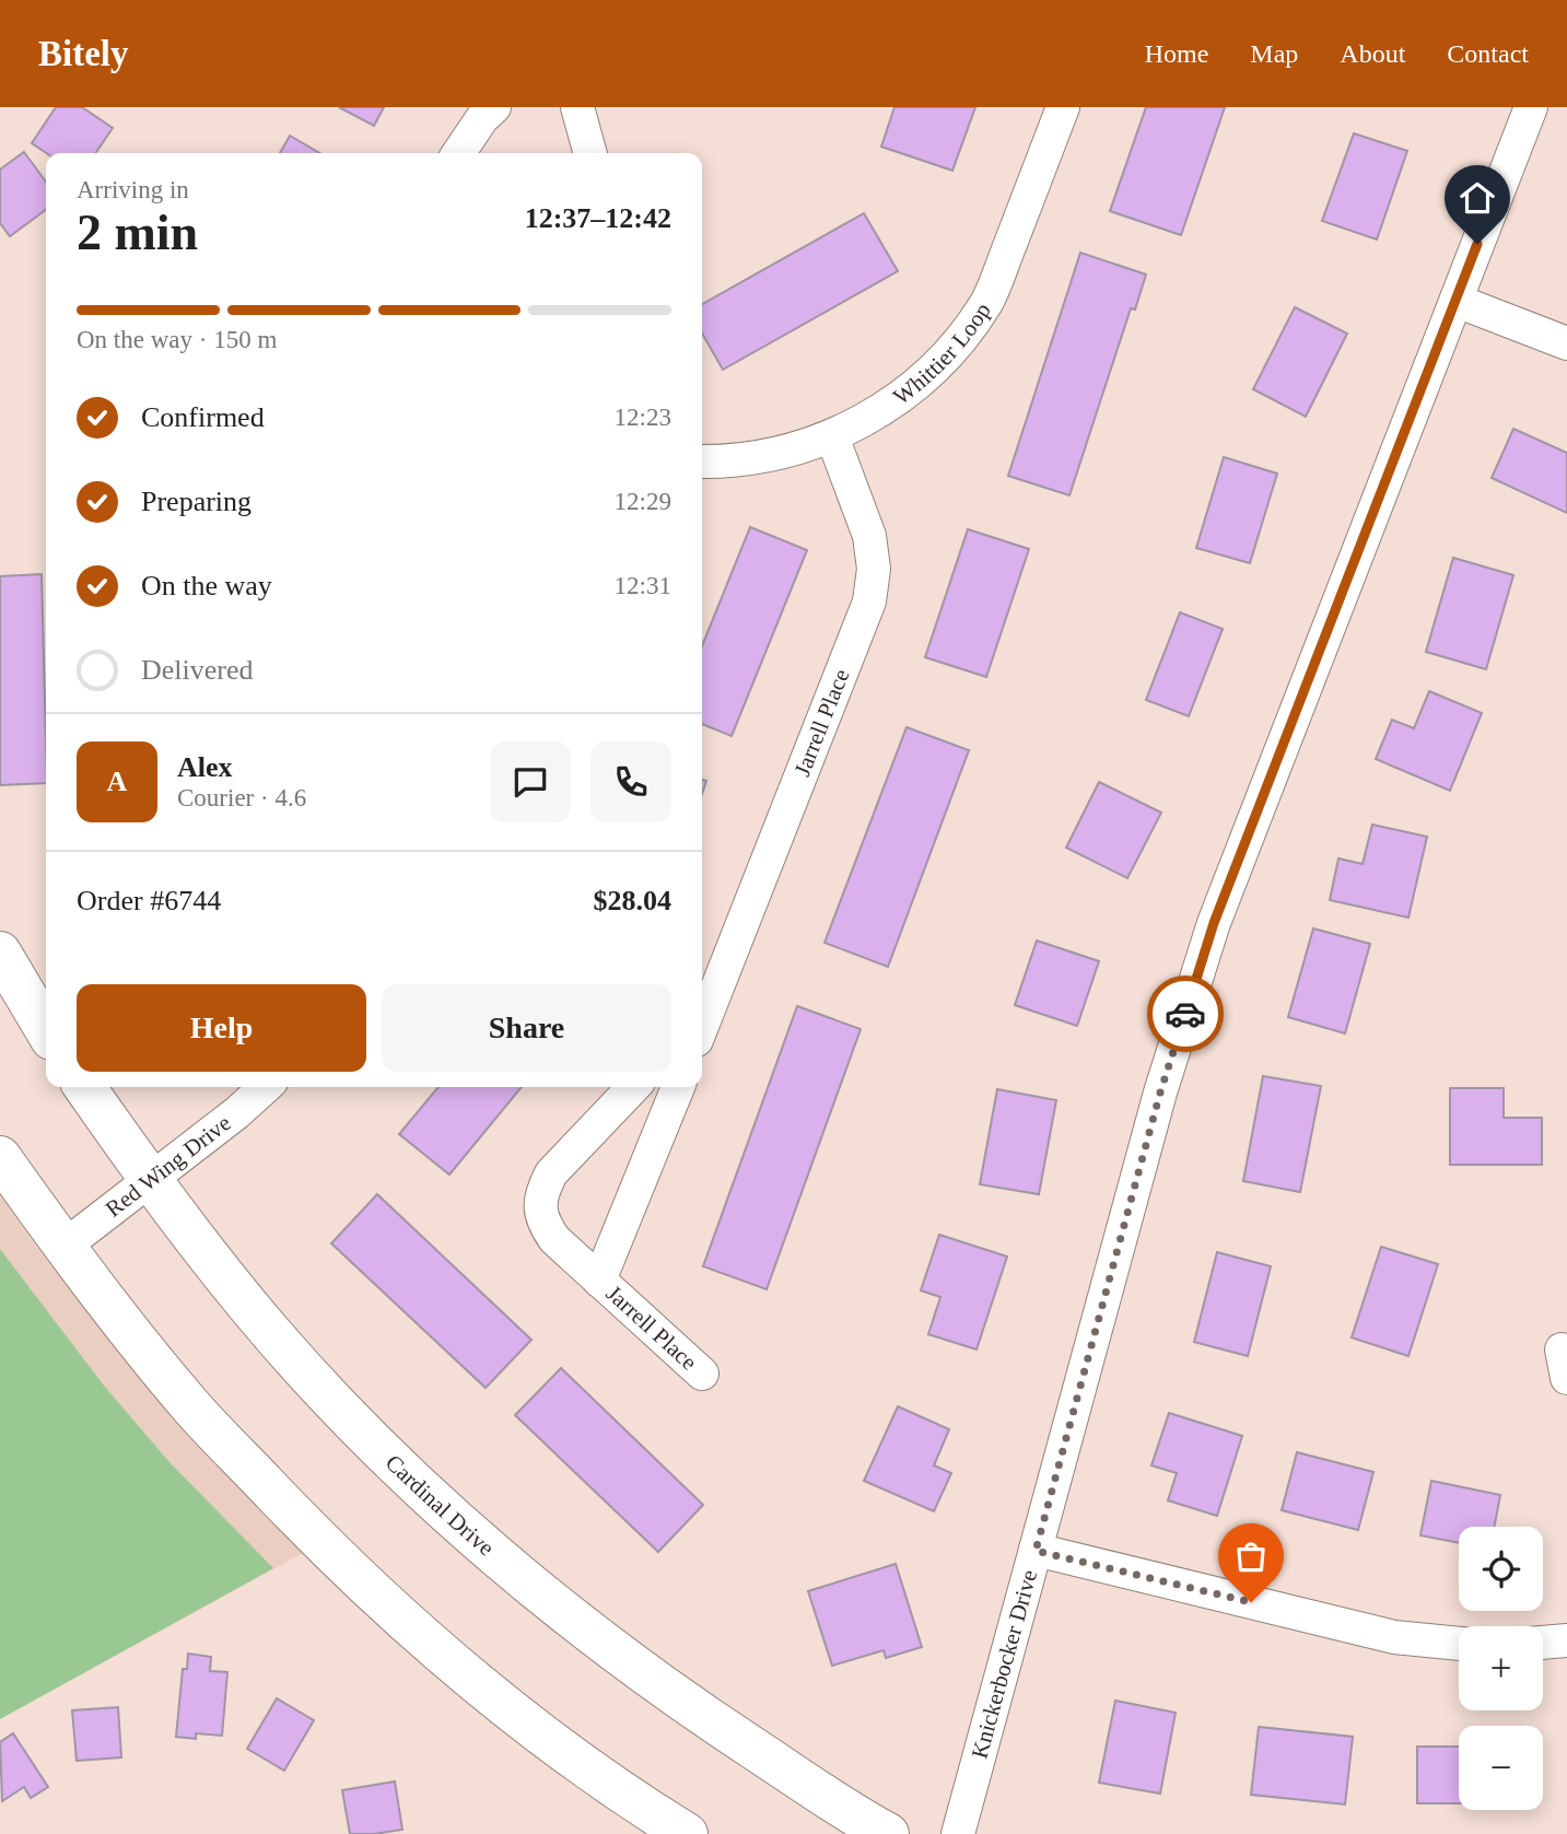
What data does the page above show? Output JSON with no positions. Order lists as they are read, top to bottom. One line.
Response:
{"streets":{"main road":["Cardinal Drive"],"street":["Whittier Loop","Jarrell Place","Red Wing Drive","Knickerbocker Drive"]},"crossings":[["Whittier Loop","Jarrell Place"],["Red Wing Drive","Cardinal Drive"]],"page":{"header":"Bitely","nav":["Home","Map","About","Contact"],"heading":["2 min","Arriving in","12:37–12:42"],"panel":["Alex","Courier · 4.6","Order #6744","$28.04"],"bar":"On the way · 150 m","list":[["Confirmed","12:23"],["Preparing","12:29"],["On the way","12:31"],"Delivered"],"round":"A","buttons":["Help","Share"],"map_buttons":["+","−"]}}
